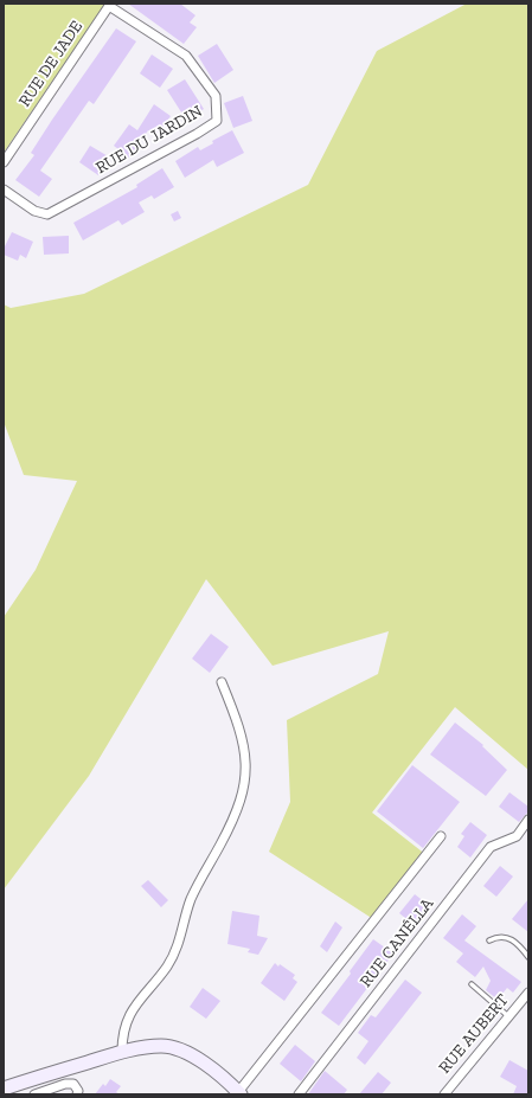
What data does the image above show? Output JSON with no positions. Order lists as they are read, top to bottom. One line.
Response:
{"streets":{"street":["RUE DE JADE","RUE DU JARDIN","RUE CANÉLLA","RUE AUBERT"]},"crossings":[["RUE DE JADE","RUE DU JARDIN"]]}
